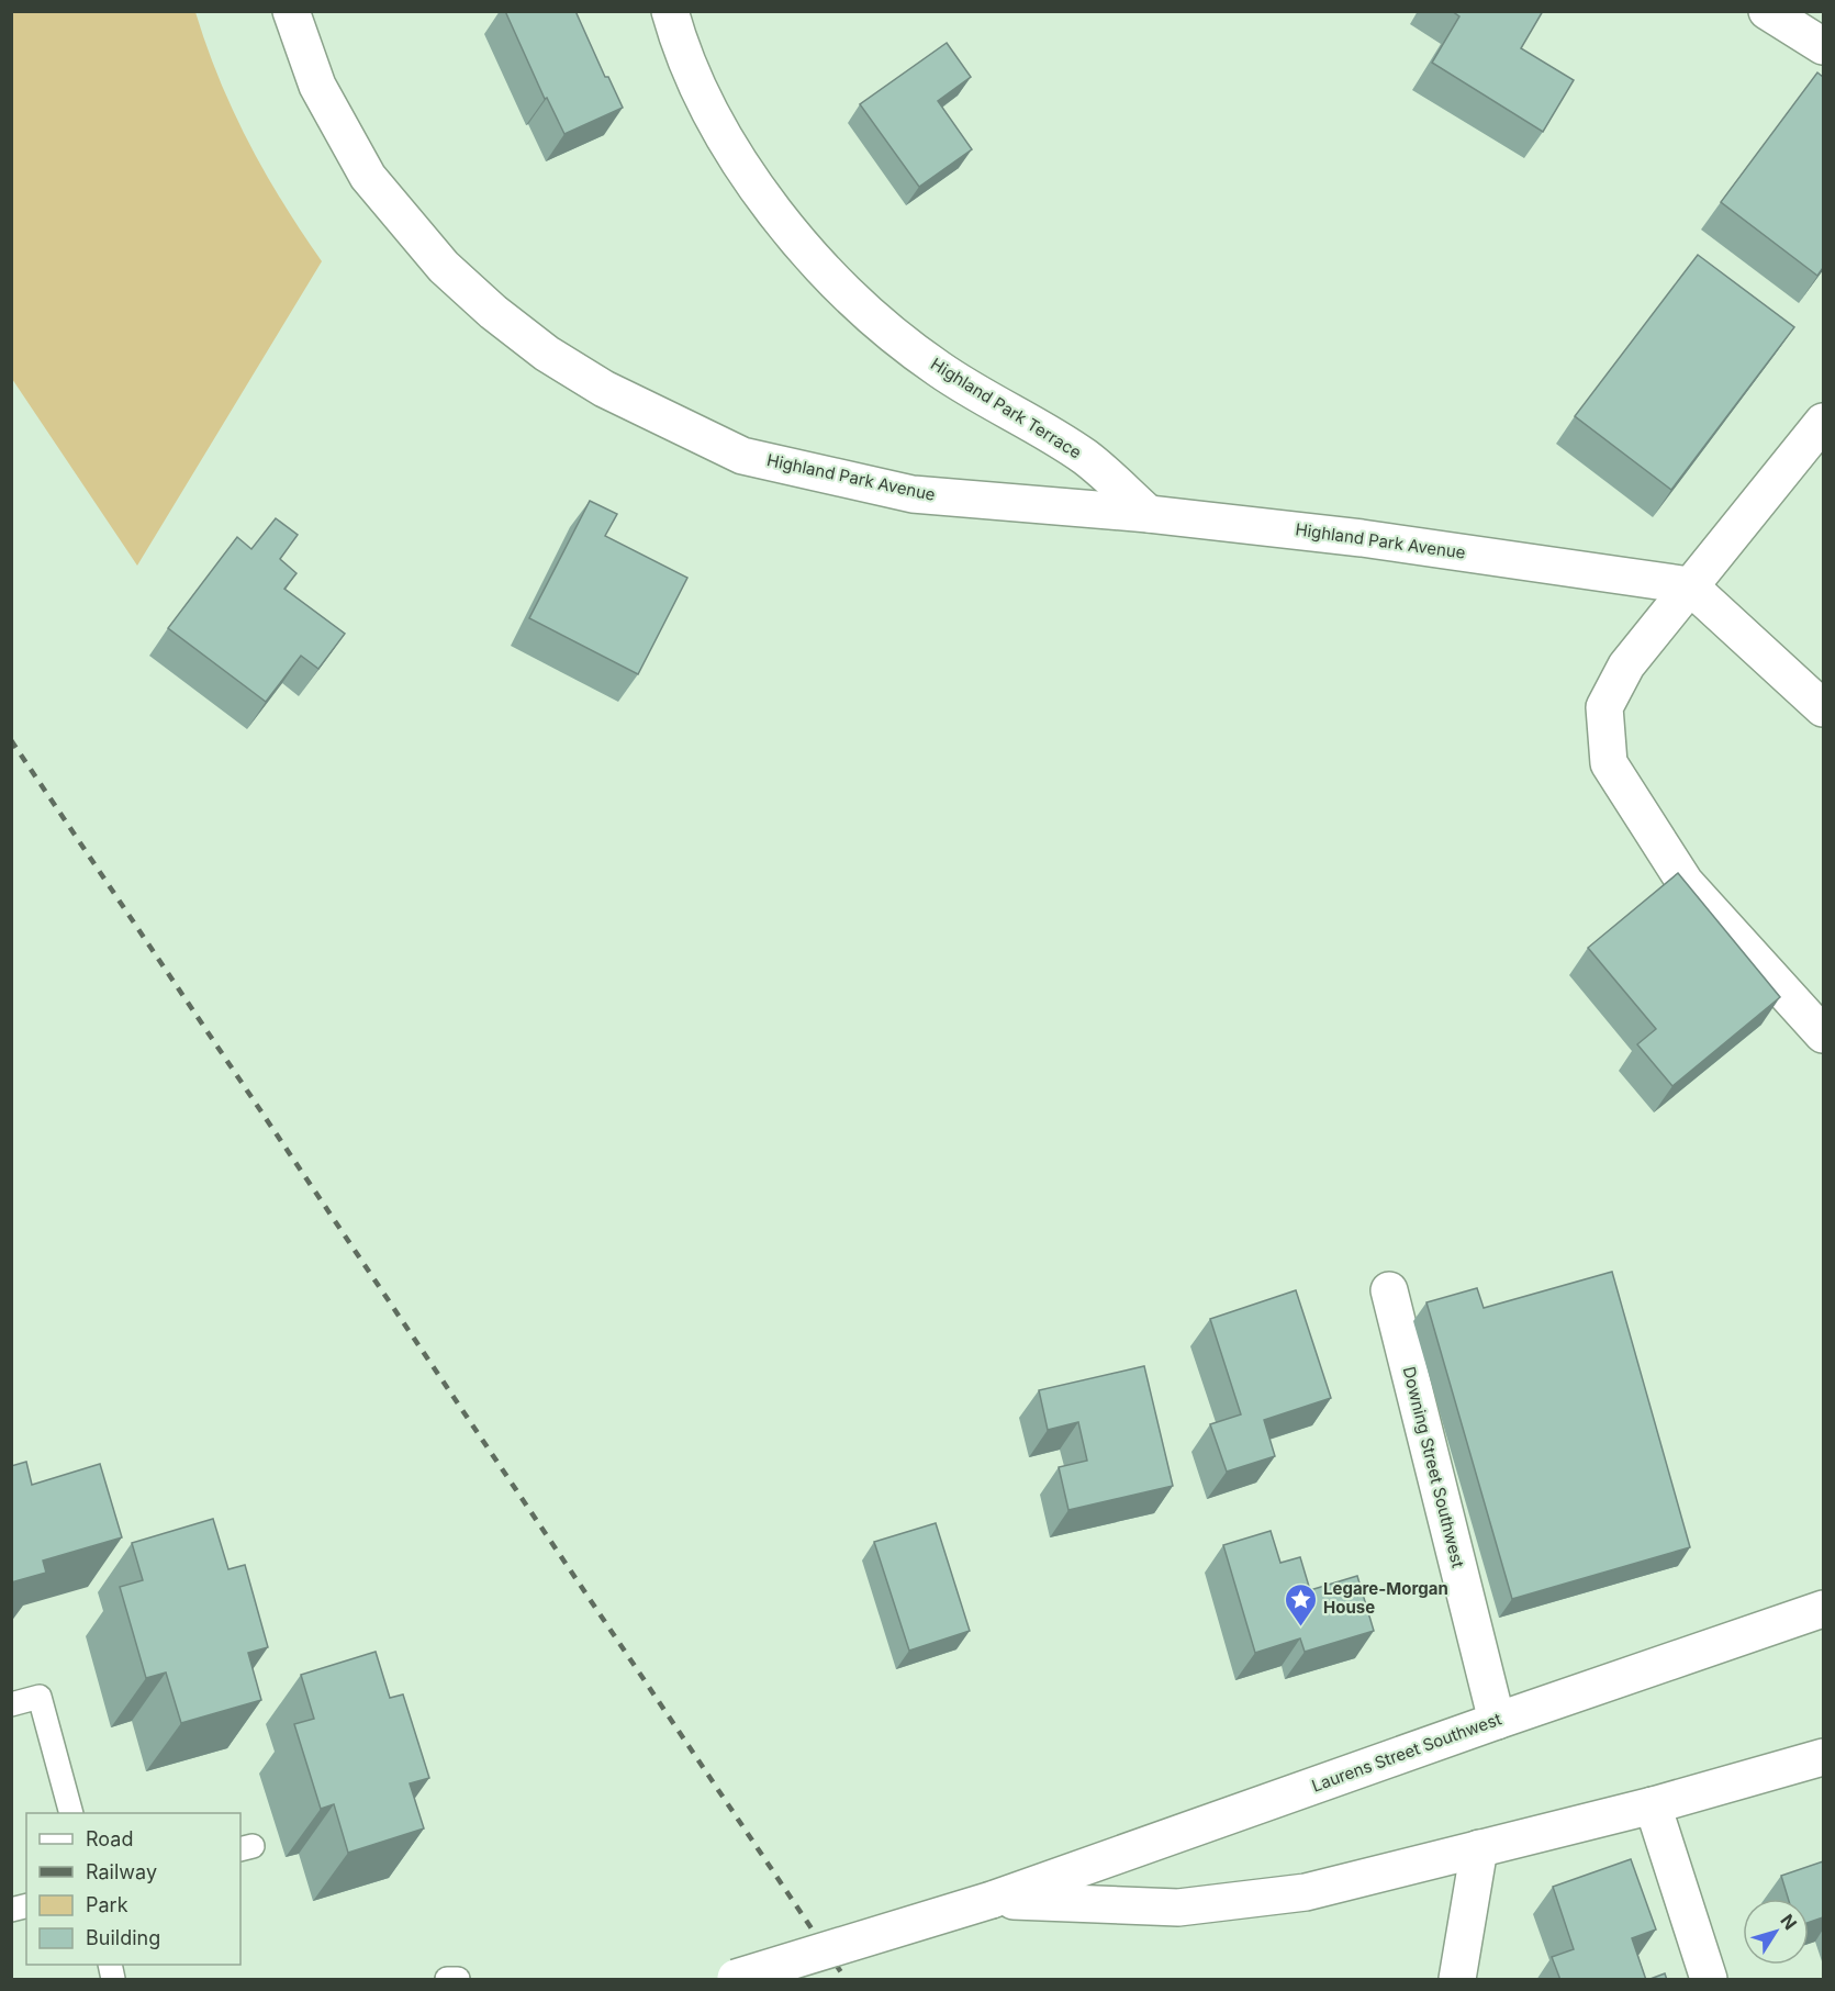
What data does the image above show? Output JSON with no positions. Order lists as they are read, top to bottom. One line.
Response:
{"streets":{"street":["Highland Park Terrace","Highland Park Avenue","Downing Street Southwest","Laurens Street Southwest"]},"crossings":[["Highland Park Terrace","Highland Park Avenue"],["Downing Street Southwest","Laurens Street Southwest"]],"places":{"place":["Legare-Morgan House"]},"legend":["Road","Railway","Park","Building"],"north":"top right"}
